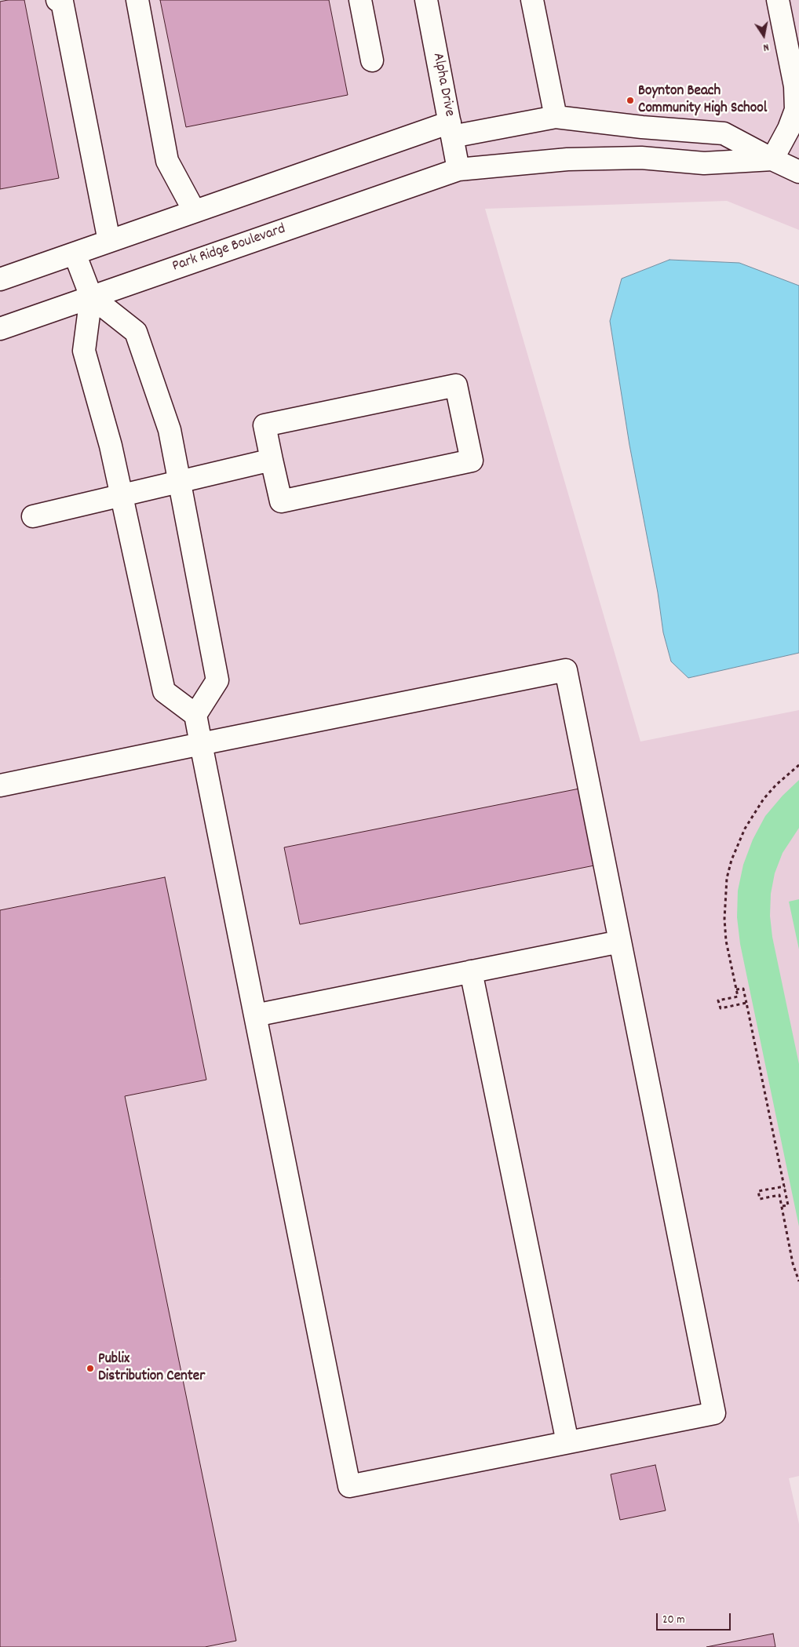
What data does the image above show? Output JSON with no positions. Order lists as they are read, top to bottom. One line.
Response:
{"streets":{"street":["Alpha Drive","Park Ridge Boulevard"]},"crossings":[["Alpha Drive","Park Ridge Boulevard"]],"places":["Boynton Beach Community High School","Publix Distribution Center"],"scale_bar":"20 m","north":"bottom"}
